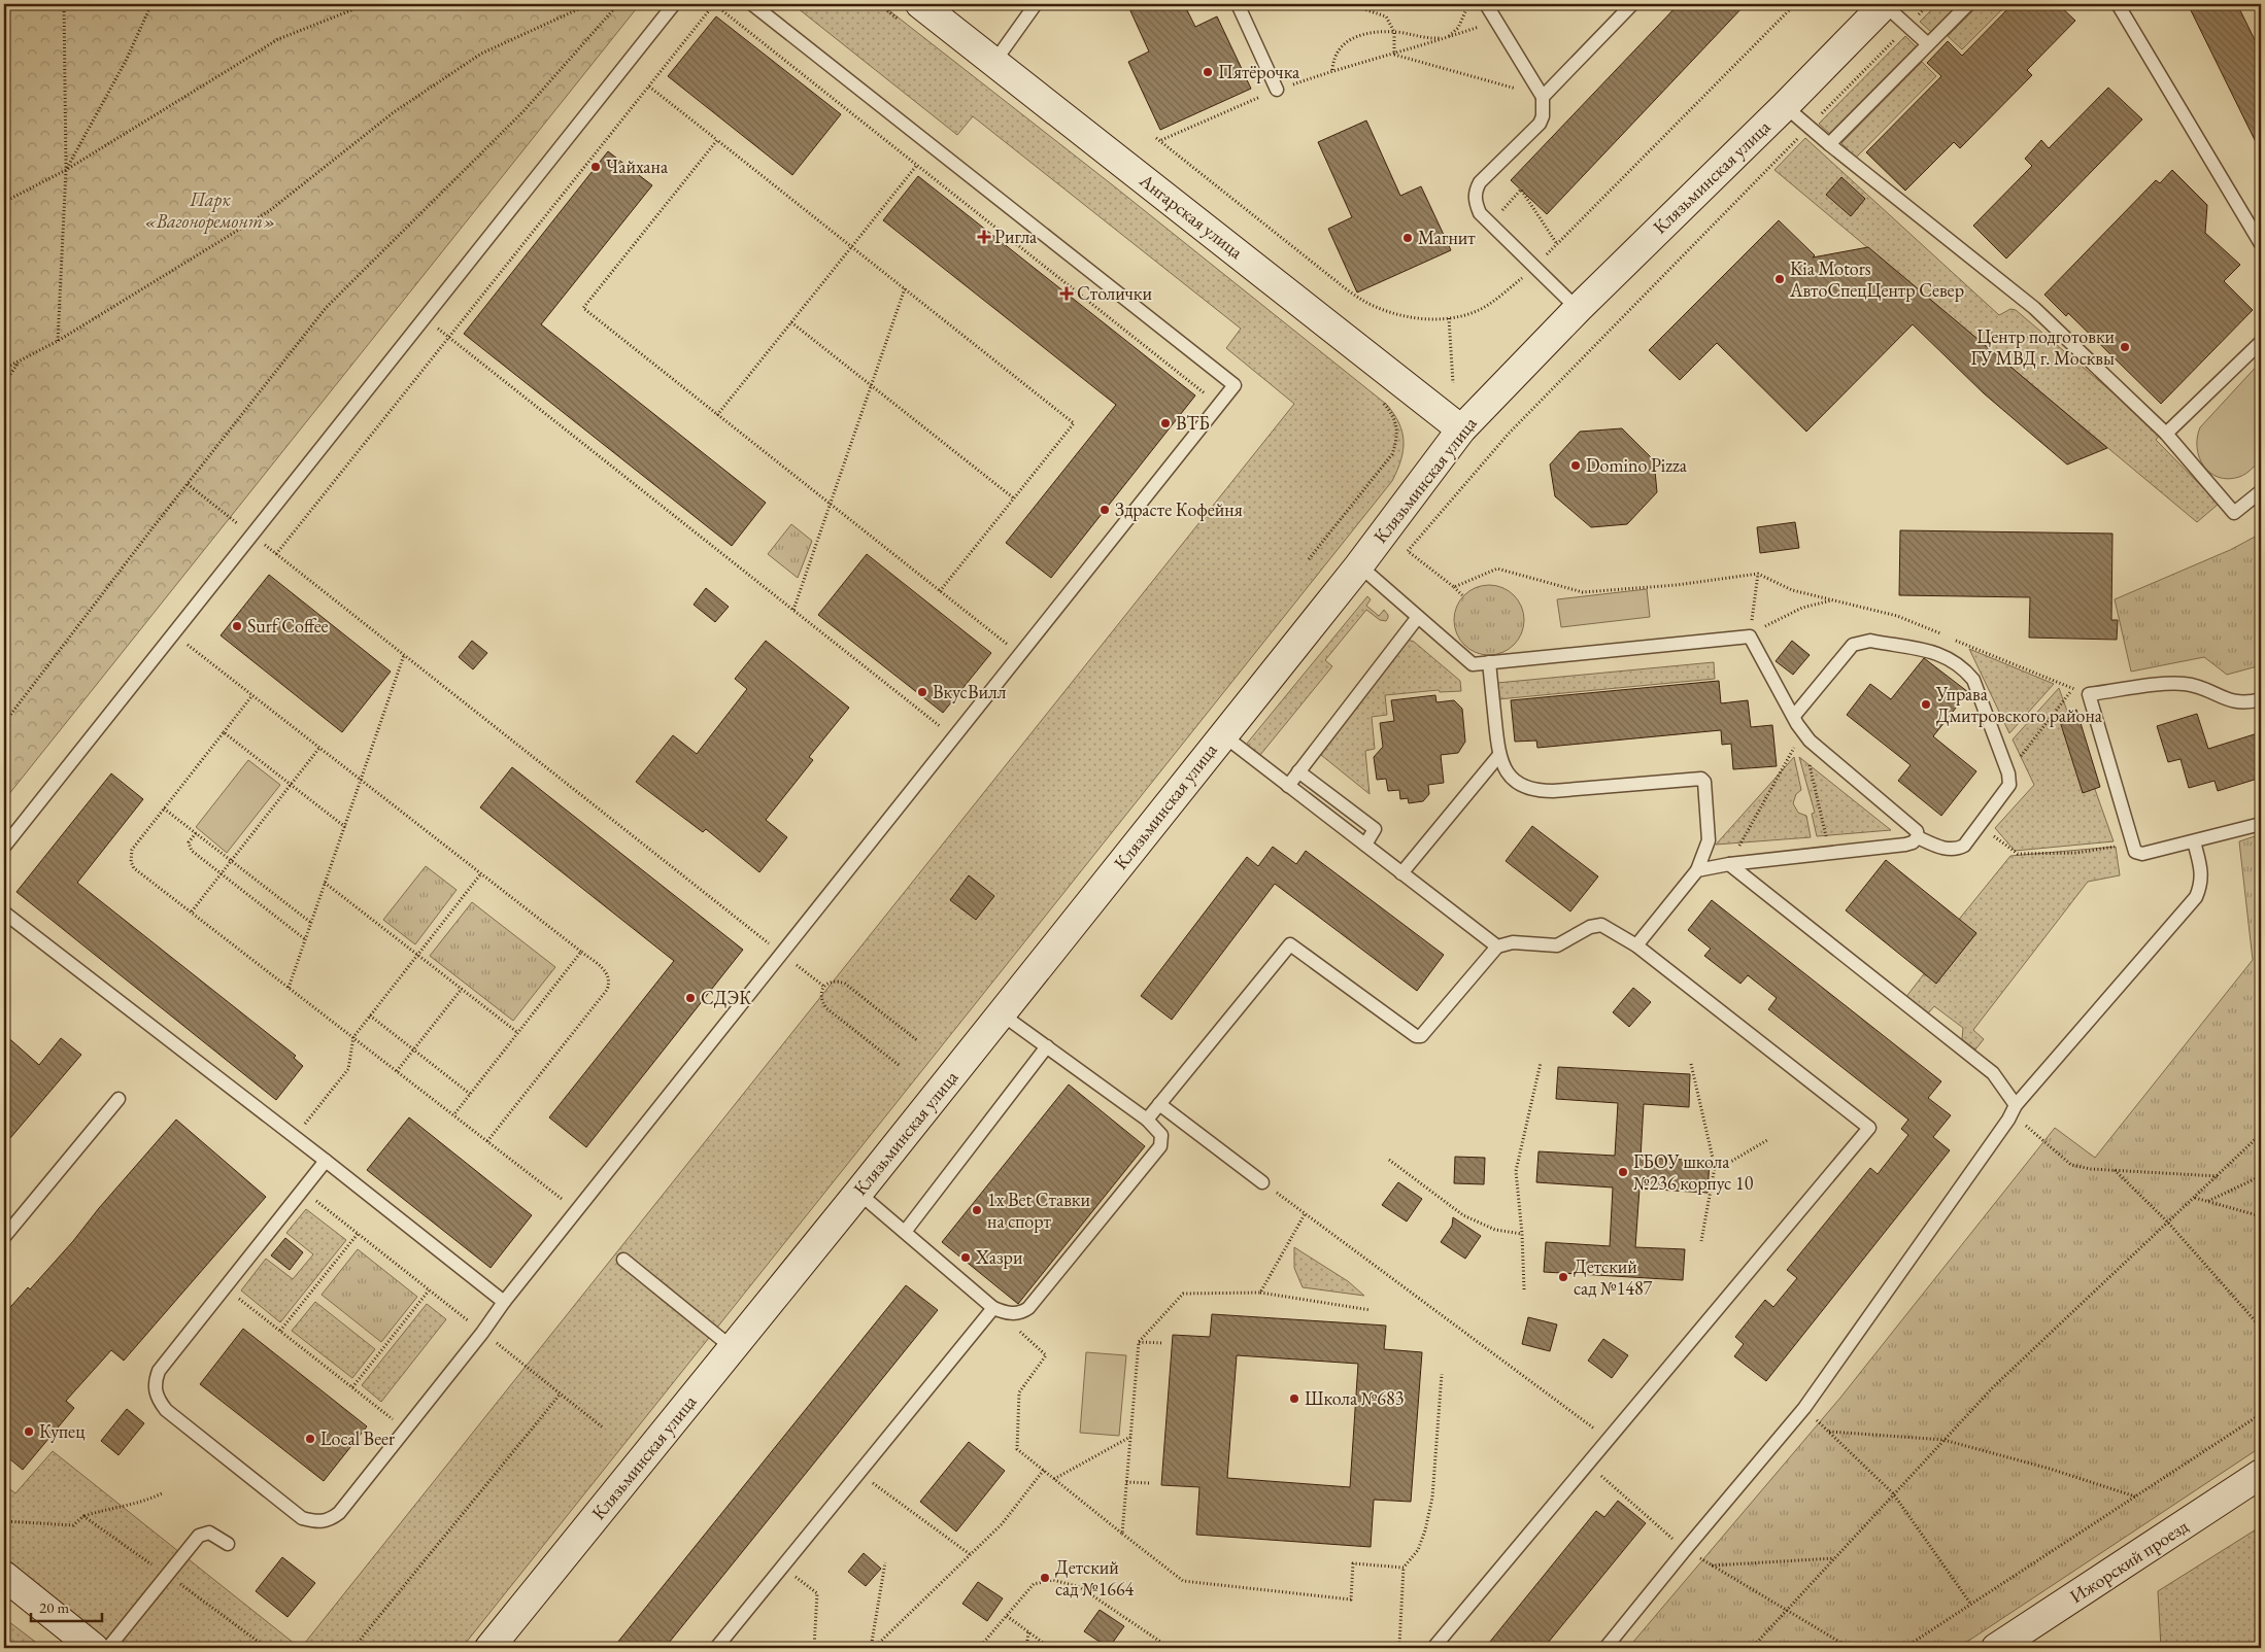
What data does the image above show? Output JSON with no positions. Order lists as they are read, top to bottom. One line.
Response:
{"streets":{"street":["Клязьминская улица","Ангарская улица","Ижорский проезд"]},"crossings":[["Клязьминская улица","Ангарская улица"]],"parks":["Парк «Вагоноремонт»"],"places":{"other":["Пятёрочка","Чайхана","Магнит","Kia Motors АвтоСпецЦентр Север","Центр подготовки ГУ МВД г. Москвы","ВТБ","Domino Pizza","Здрасте Кофейня","Surf Coffee","ВкусВилл","Управа Дмитровского района","СДЭК","ГБОУ школа №236 корпус 10","1x Bet Ставки на спорт","Хазри","Детский сад №1487","Школа №683","Купец","Local Beer","Детский сад №1664"],"health":["Ригла","Столички"]},"scale_bar":"20 m"}
